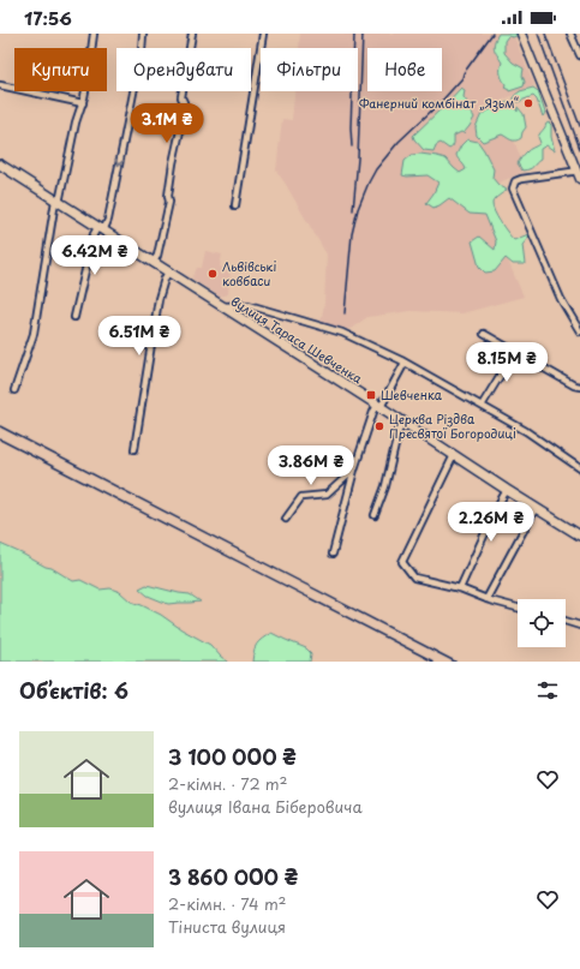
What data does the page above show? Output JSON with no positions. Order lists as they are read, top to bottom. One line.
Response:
{"streets":{"main road":["вулиця Тараса Шевченка"]},"places":{"other":["Фанерний комбінат „Язьм“","Львівські ковбаси","Церква Різдва Пресвятої Богородиці"],"transit":["Шевченка"]},"page":{"status":"17:56","chip":["Купити","Орендувати","Фільтри","Нове"],"price":["3.1M ₴","6.42M ₴","6.51M ₴","8.15M ₴","3.86M ₴","2.26M ₴"],"heading":"Об’єктів: 6","list":[{"name":"3 100 000 ₴","note":"2-кімн. · 72 m² · вулиця Івана Біберовича"},{"name":"3 860 000 ₴","note":"2-кімн. · 74 m² · Тіниста вулиця"}]}}
